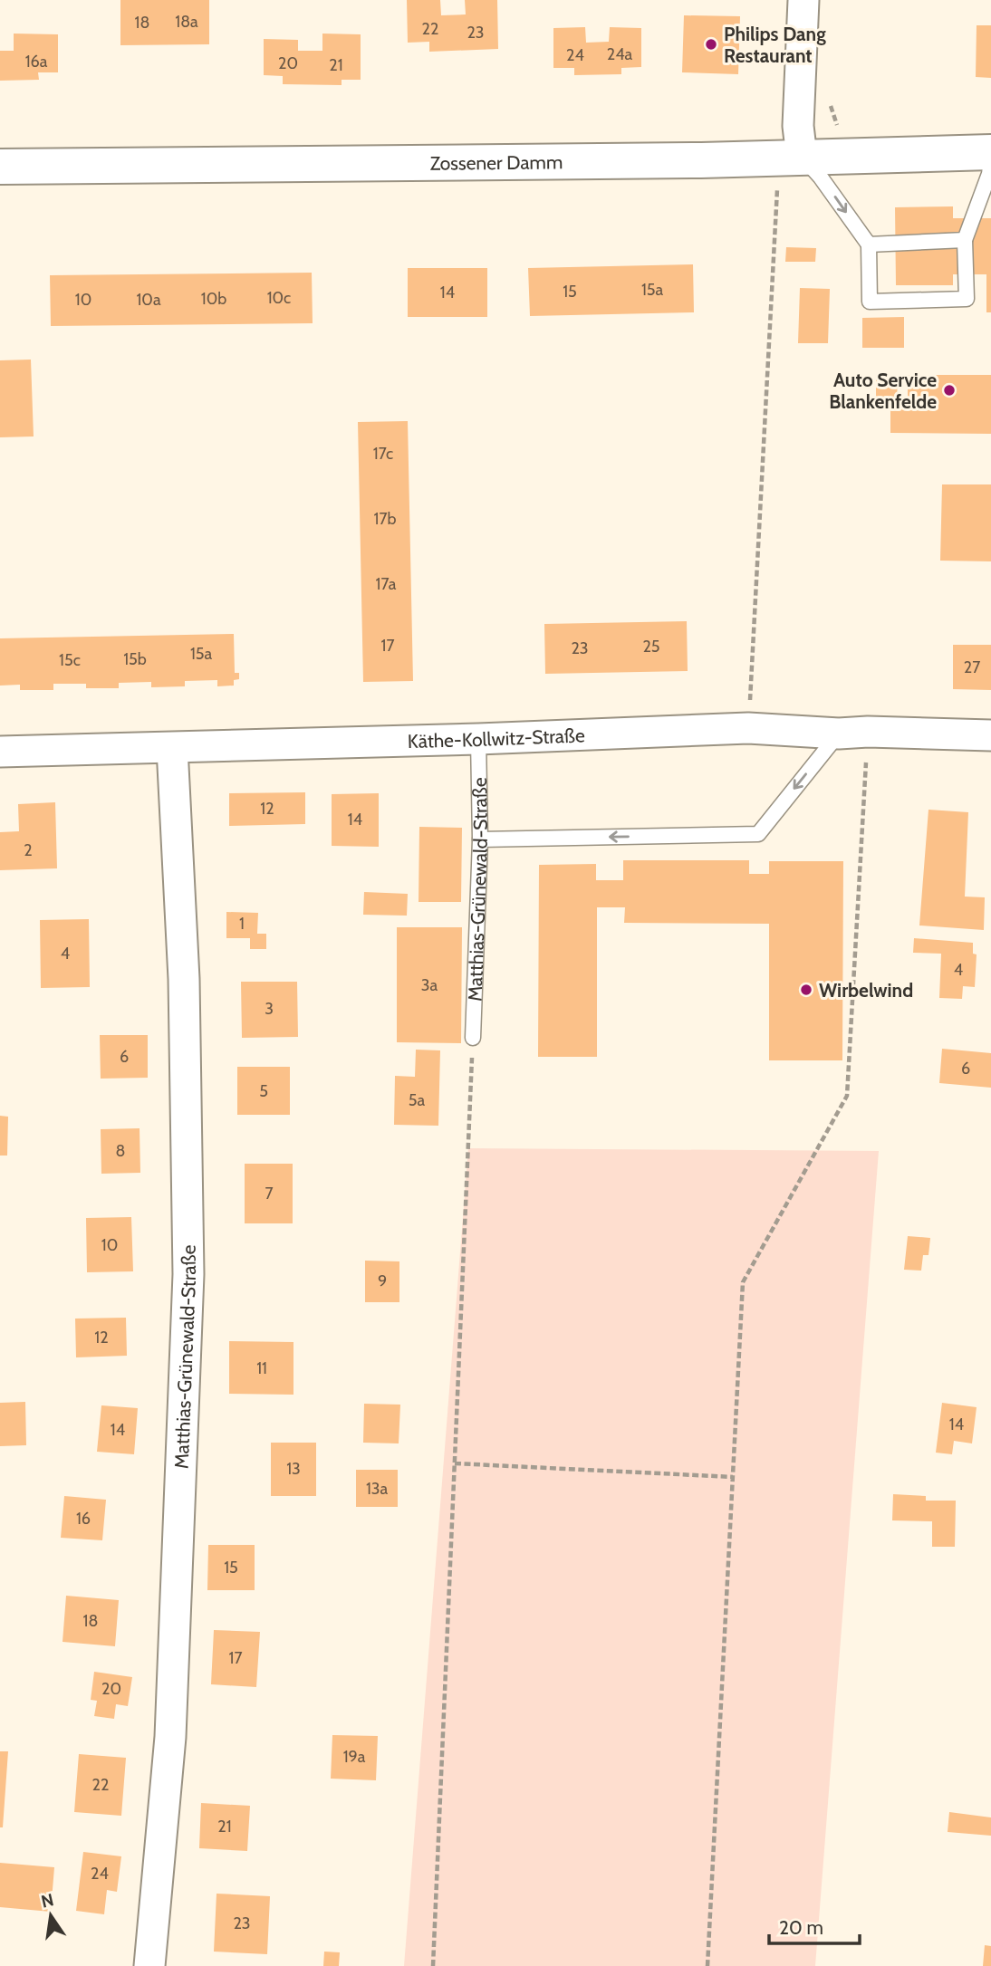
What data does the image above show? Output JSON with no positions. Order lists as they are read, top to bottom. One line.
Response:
{"streets":{"main road":["Zossener Damm"],"street":["Käthe-Kollwitz-Straße","Matthias-Grünewald-Straße"]},"crossings":[["Käthe-Kollwitz-Straße","Matthias-Grünewald-Straße"]],"places":["Philips Dang Restaurant","Auto Service Blankenfelde","Wirbelwind"],"house_numbers":["18a","18","22","23","24a","24","16a","20","21","15a","15","14","10c","10b","10","10a","17c","17b","17a","17","25","23","15a","15b","15c","27","12","14","2","1","4","4","3a","3","6","6","5","5a","8","7","10","9","12","11","14","14","13","13a","16","15","18","17","20","19a","22","21","24","23"],"scale_bar":"20 m","north":"top"}
